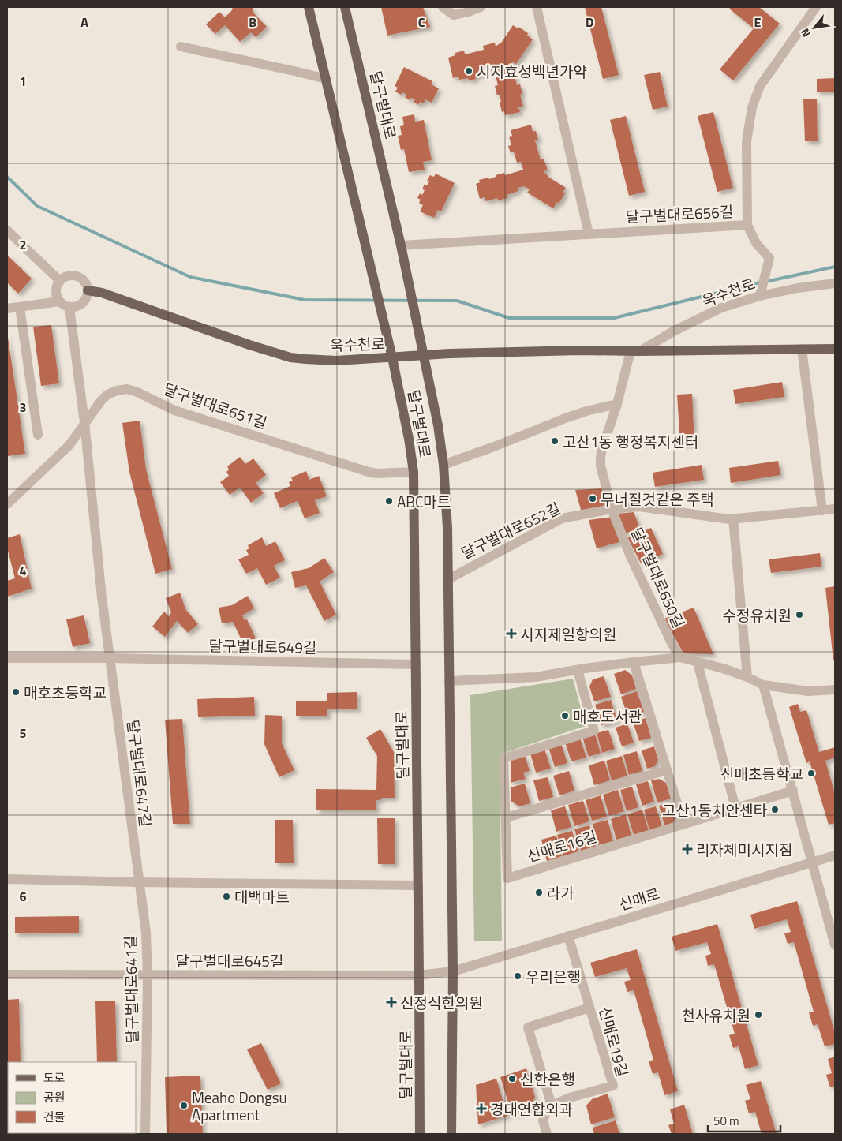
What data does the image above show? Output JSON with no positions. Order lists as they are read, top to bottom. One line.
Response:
{"streets":{"main road":["달구벌대로","욱수천로"],"street":["달구벌대로656길","달구벌대로651길","달구벌대로652길","달구벌대로650길","달구벌대로649길","달구벌대로647길","신매로16길","신매로","달구벌대로645길","달구벌대로641길","신매로19길"]},"crossings":[["달구벌대로","달구벌대로656길"],["달구벌대로","욱수천로"],["달구벌대로","달구벌대로651길"],["달구벌대로","달구벌대로652길"],["달구벌대로","달구벌대로649길"],["달구벌대로","신매로"],["달구벌대로","달구벌대로645길"],["달구벌대로652길","달구벌대로650길"],["달구벌대로649길","달구벌대로647길"],["달구벌대로647길","달구벌대로641길"],["신매로","달구벌대로645길"],["신매로","신매로19길"],["달구벌대로645길","달구벌대로641길"]],"places":{"other":["시지효성백년가약","고산1동 행정복지센터","무너질것같은 주택","ABC마트","수정유치원","매호초등학교","매호도서관","신매초등학교","고산1동치안센타","라가","대백마트","우리은행","천사유치원","신한은행","Meaho Dongsu Apartment"],"health":["시지제일항의원","리자체미시지점","신정식한의원","경대연합외과"]},"legend":["도로","공원","건물"],"scale_bar":"50 m","north":"bottom left","grid":{"columns":["A","B","C","D","E"],"rows":["1","2","3","4","5","6"]}}
